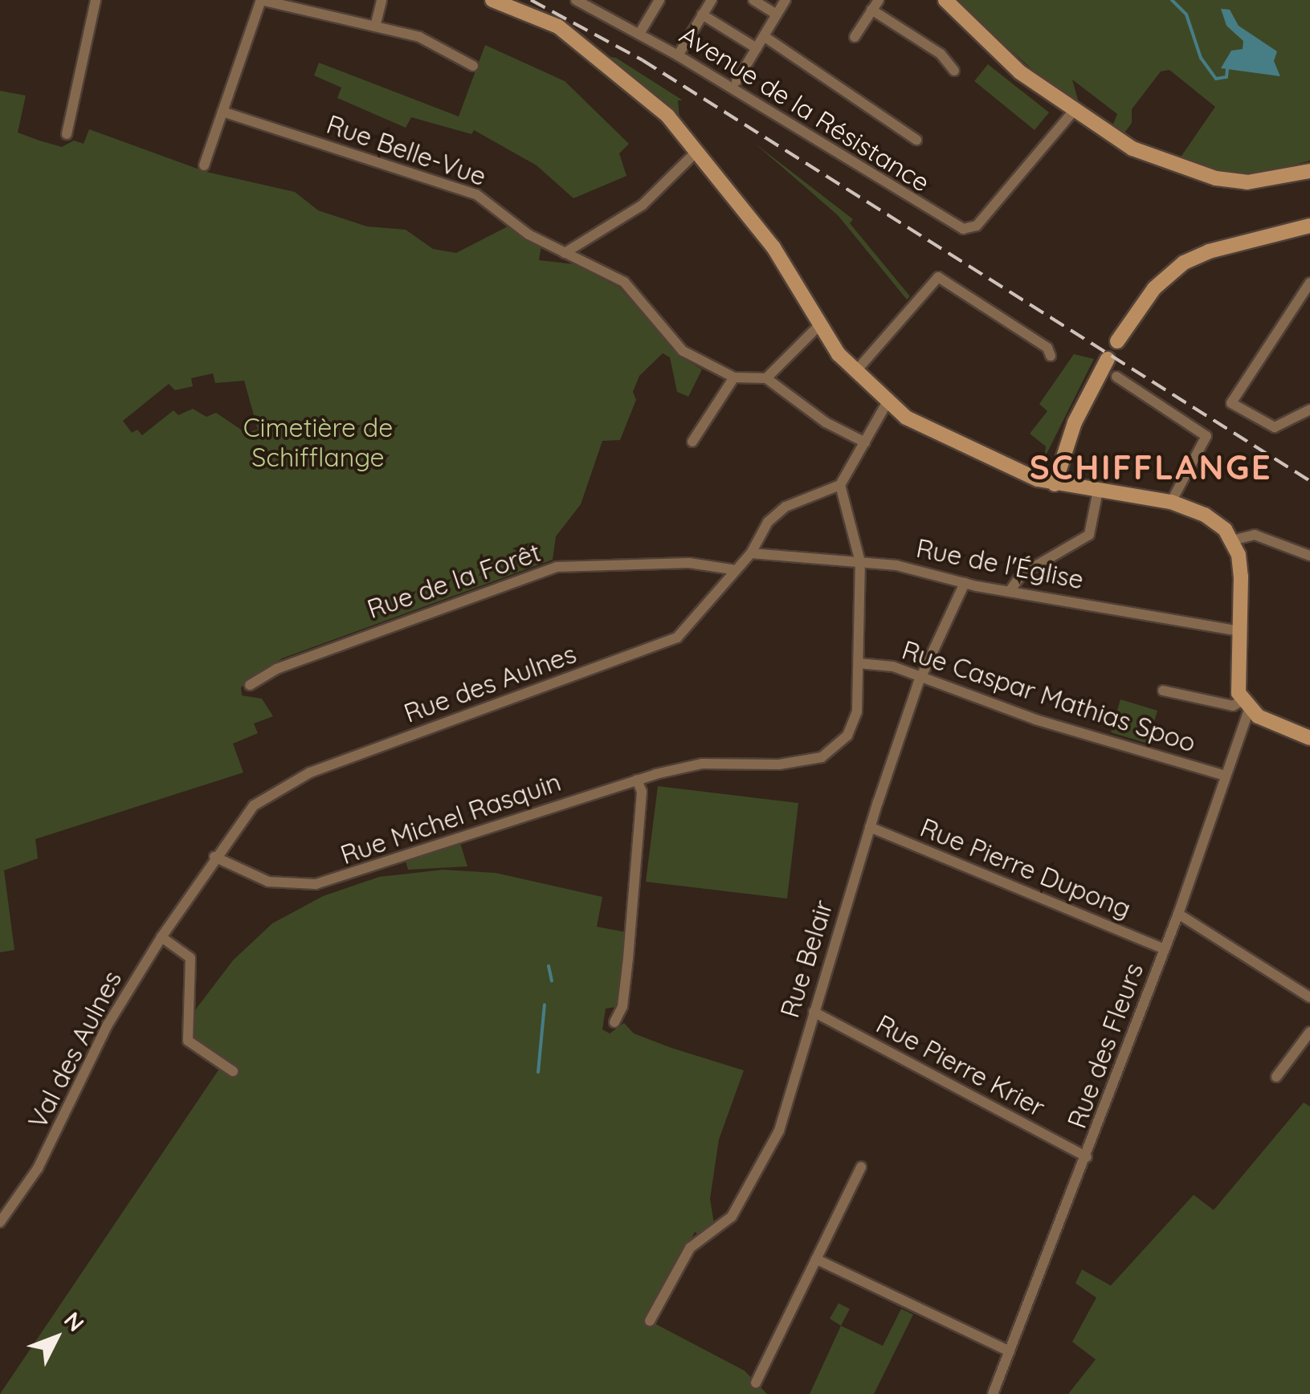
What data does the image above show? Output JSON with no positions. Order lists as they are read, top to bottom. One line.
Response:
{"streets":{"street":["Avenue de la Résistance","Rue Belle-Vue","Rue de l'Église","Rue de la Forêt","Rue des Aulnes","Rue Caspar Mathias Spoo","Rue Michel Rasquin","Rue Pierre Dupong","Rue Belair","Rue des Fleurs","Val des Aulnes","Rue Pierre Krier"]},"crossings":[["Rue de l'Église","Rue des Aulnes"],["Rue de l'Église","Rue Michel Rasquin"],["Rue de l'Église","Rue Belair"],["Rue de la Forêt","Rue des Aulnes"],["Rue des Aulnes","Rue Michel Rasquin"],["Rue des Aulnes","Val des Aulnes"],["Rue Caspar Mathias Spoo","Rue Michel Rasquin"],["Rue Caspar Mathias Spoo","Rue Belair"],["Rue Caspar Mathias Spoo","Rue des Fleurs"],["Rue Michel Rasquin","Val des Aulnes"],["Rue Pierre Dupong","Rue Belair"],["Rue Pierre Dupong","Rue des Fleurs"],["Rue Belair","Rue Pierre Krier"],["Rue des Fleurs","Rue Pierre Krier"]],"districts":["SCHIFFLANGE"],"parks":["Cimetière de Schifflange"],"north":"top right"}
